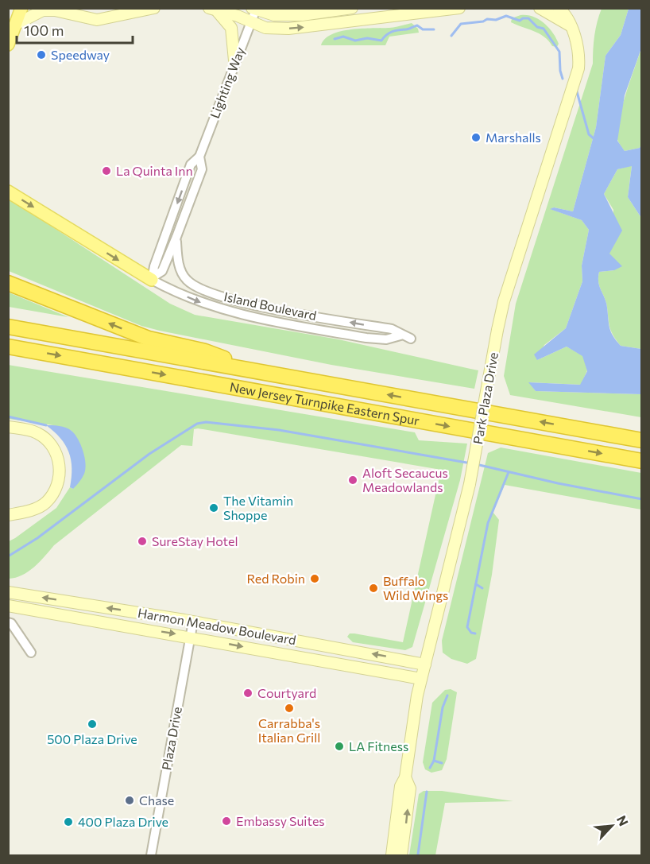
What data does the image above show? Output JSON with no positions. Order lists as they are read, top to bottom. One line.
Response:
{"streets":{"highway":["New Jersey Turnpike Eastern Spur"],"street":["Lighting Way","Island Boulevard","Park Plaza Drive","Harmon Meadow Boulevard","Plaza Drive"]},"crossings":[["Lighting Way","Island Boulevard"],["Park Plaza Drive","Harmon Meadow Boulevard"],["Harmon Meadow Boulevard","Plaza Drive"]],"places":["Speedway","Marshalls","La Quinta Inn","Aloft Secaucus Meadowlands","The Vitamin Shoppe","SureStay Hotel","Red Robin","Buffalo Wild Wings","Courtyard","Carrabba's Italian Grill","500 Plaza Drive","LA Fitness","Chase","Embassy Suites","400 Plaza Drive"],"scale_bar":"100 m","north":"top right"}
